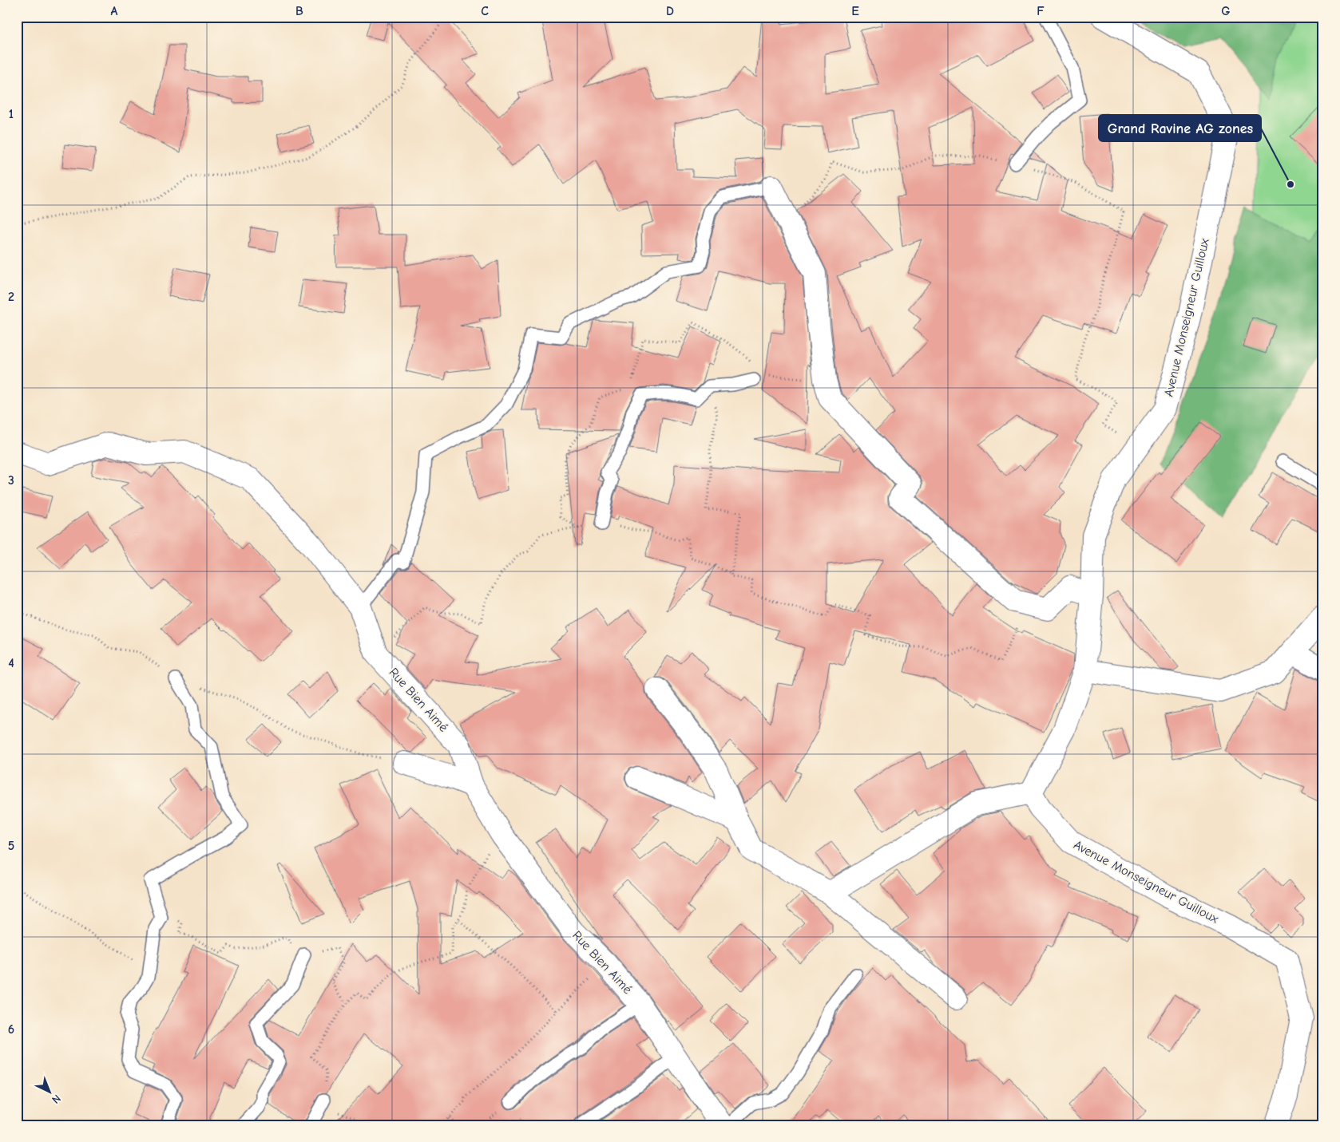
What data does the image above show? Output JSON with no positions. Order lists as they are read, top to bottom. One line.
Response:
{"streets":{"street":["Avenue Monseigneur Guilloux","Rue Bien Aimé"]},"places":["Grand Ravine AG zones"],"north":"bottom right","grid":{"columns":["A","B","C","D","E","F","G"],"rows":["1","2","3","4","5","6"]}}
